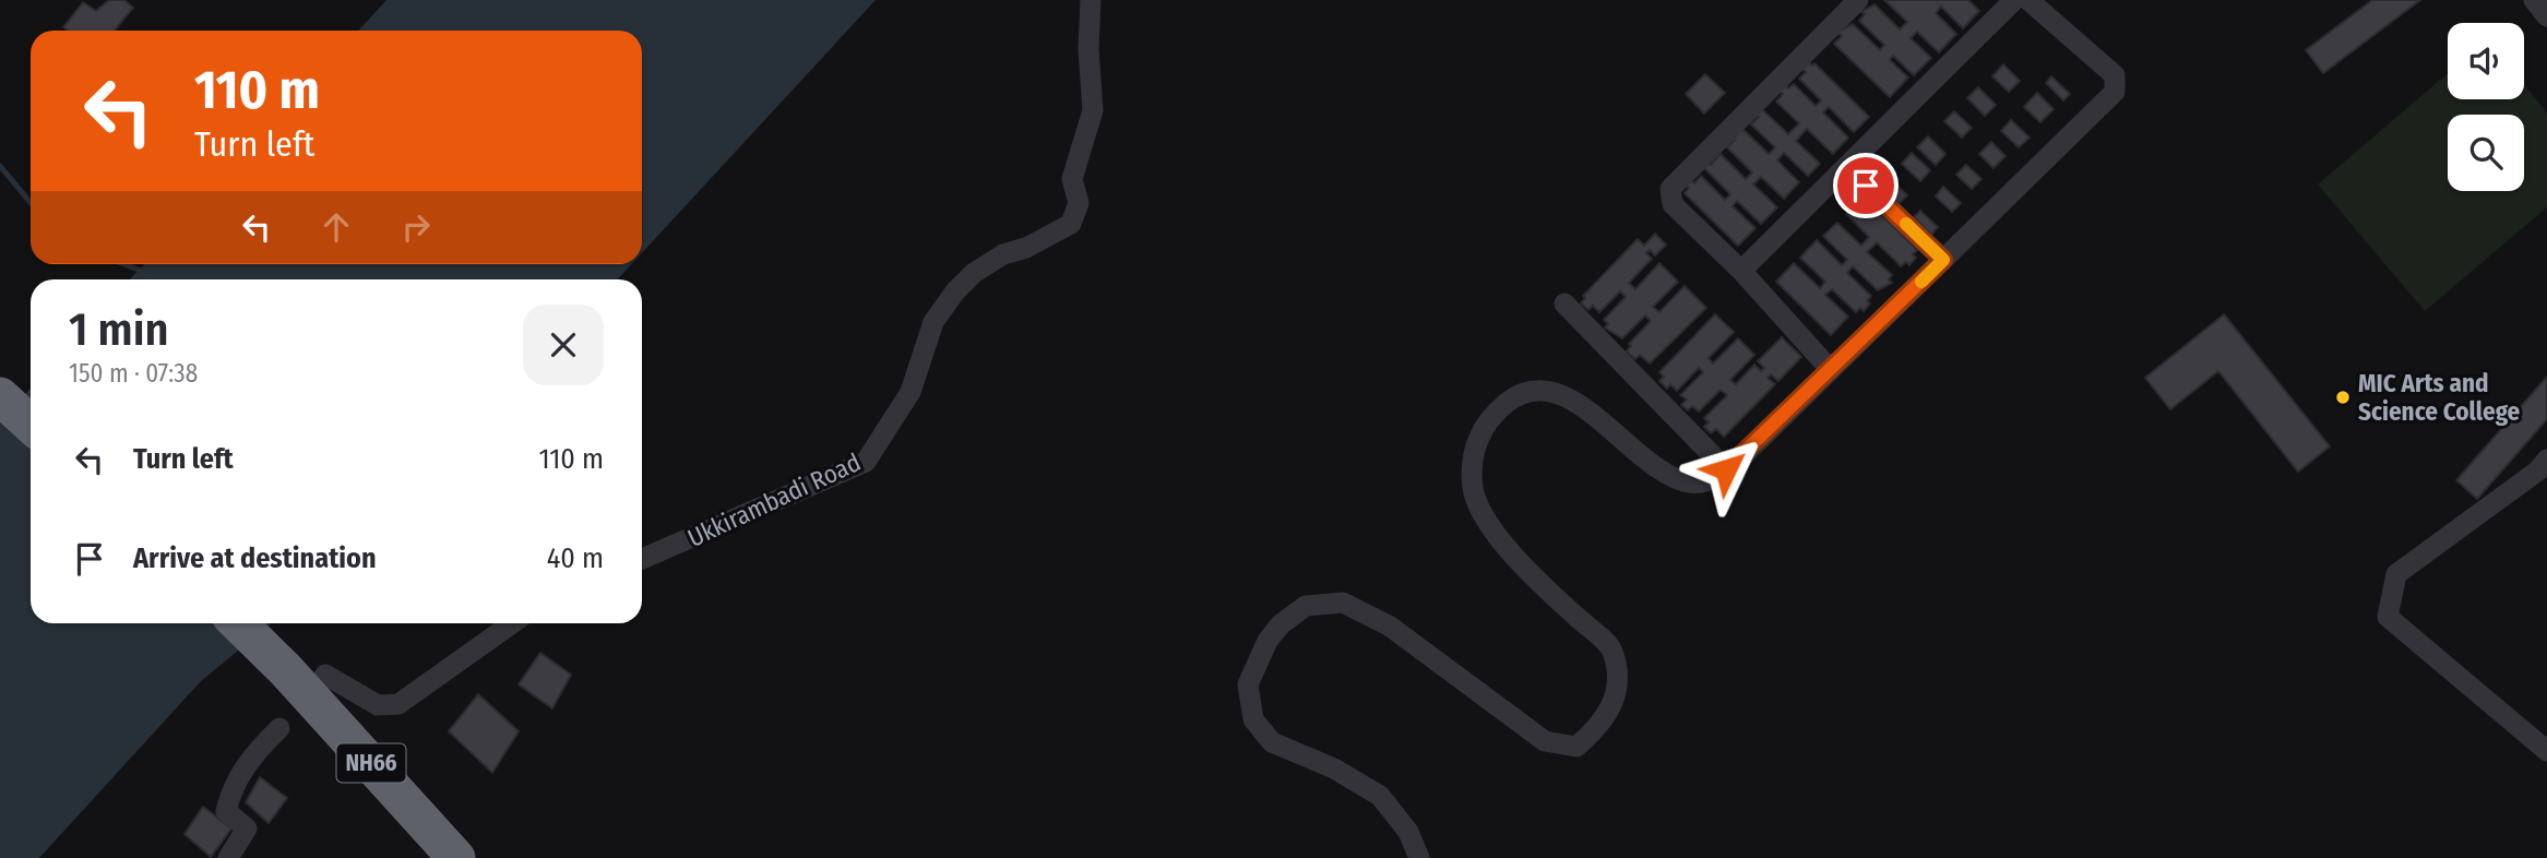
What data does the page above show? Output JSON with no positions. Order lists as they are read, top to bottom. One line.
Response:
{"streets":{"highway":["NH66"],"street":["Ukkirambadi Road"]},"places":["MIC Arts and Science College"],"page":{"turn":["110 m","Turn left"],"heading":["1 min","150 m · 07:38"],"list":[{"name":"Turn left","value":"110 m"},{"name":"Arrive at destination","value":"40 m"}]}}
